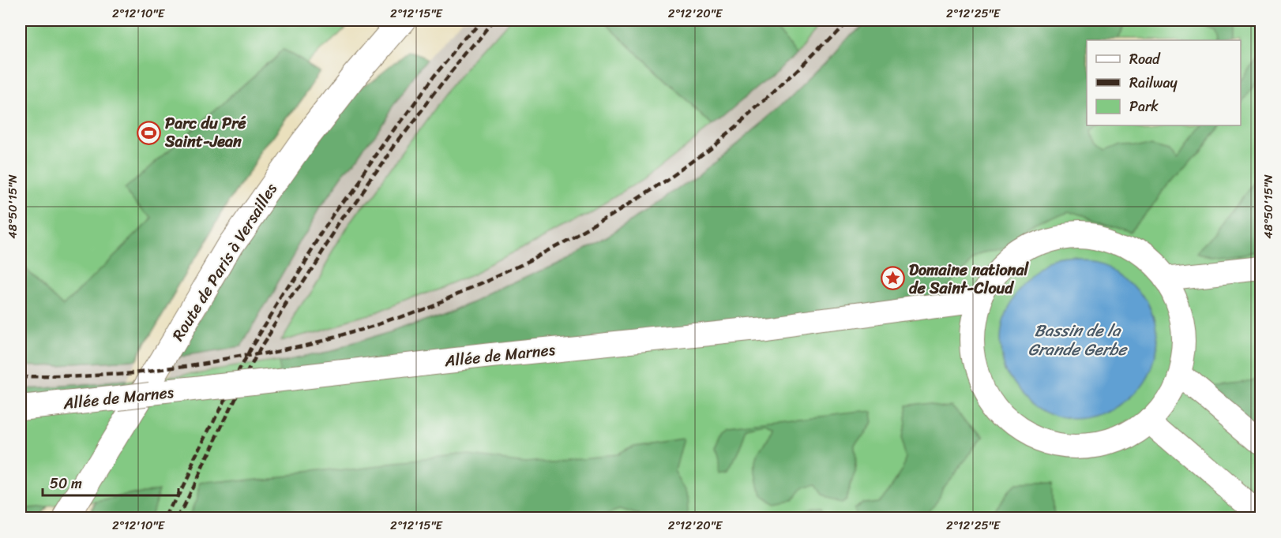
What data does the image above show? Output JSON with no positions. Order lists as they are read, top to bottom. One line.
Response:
{"streets":{"main road":["Route de Paris à Versailles"],"street":["Allée de Marnes"]},"water":["Bassin de la Grande Gerbe"],"places":{"sports":["Parc du Pré Saint-Jean"],"place":["Domaine national de Saint-Cloud"]},"legend":["Road","Railway","Park"],"scale_bar":"50 m","coordinates":["2°12'10\"E","2°12'15\"E","2°12'20\"E","2°12'25\"E","48°50'15\"N"]}
